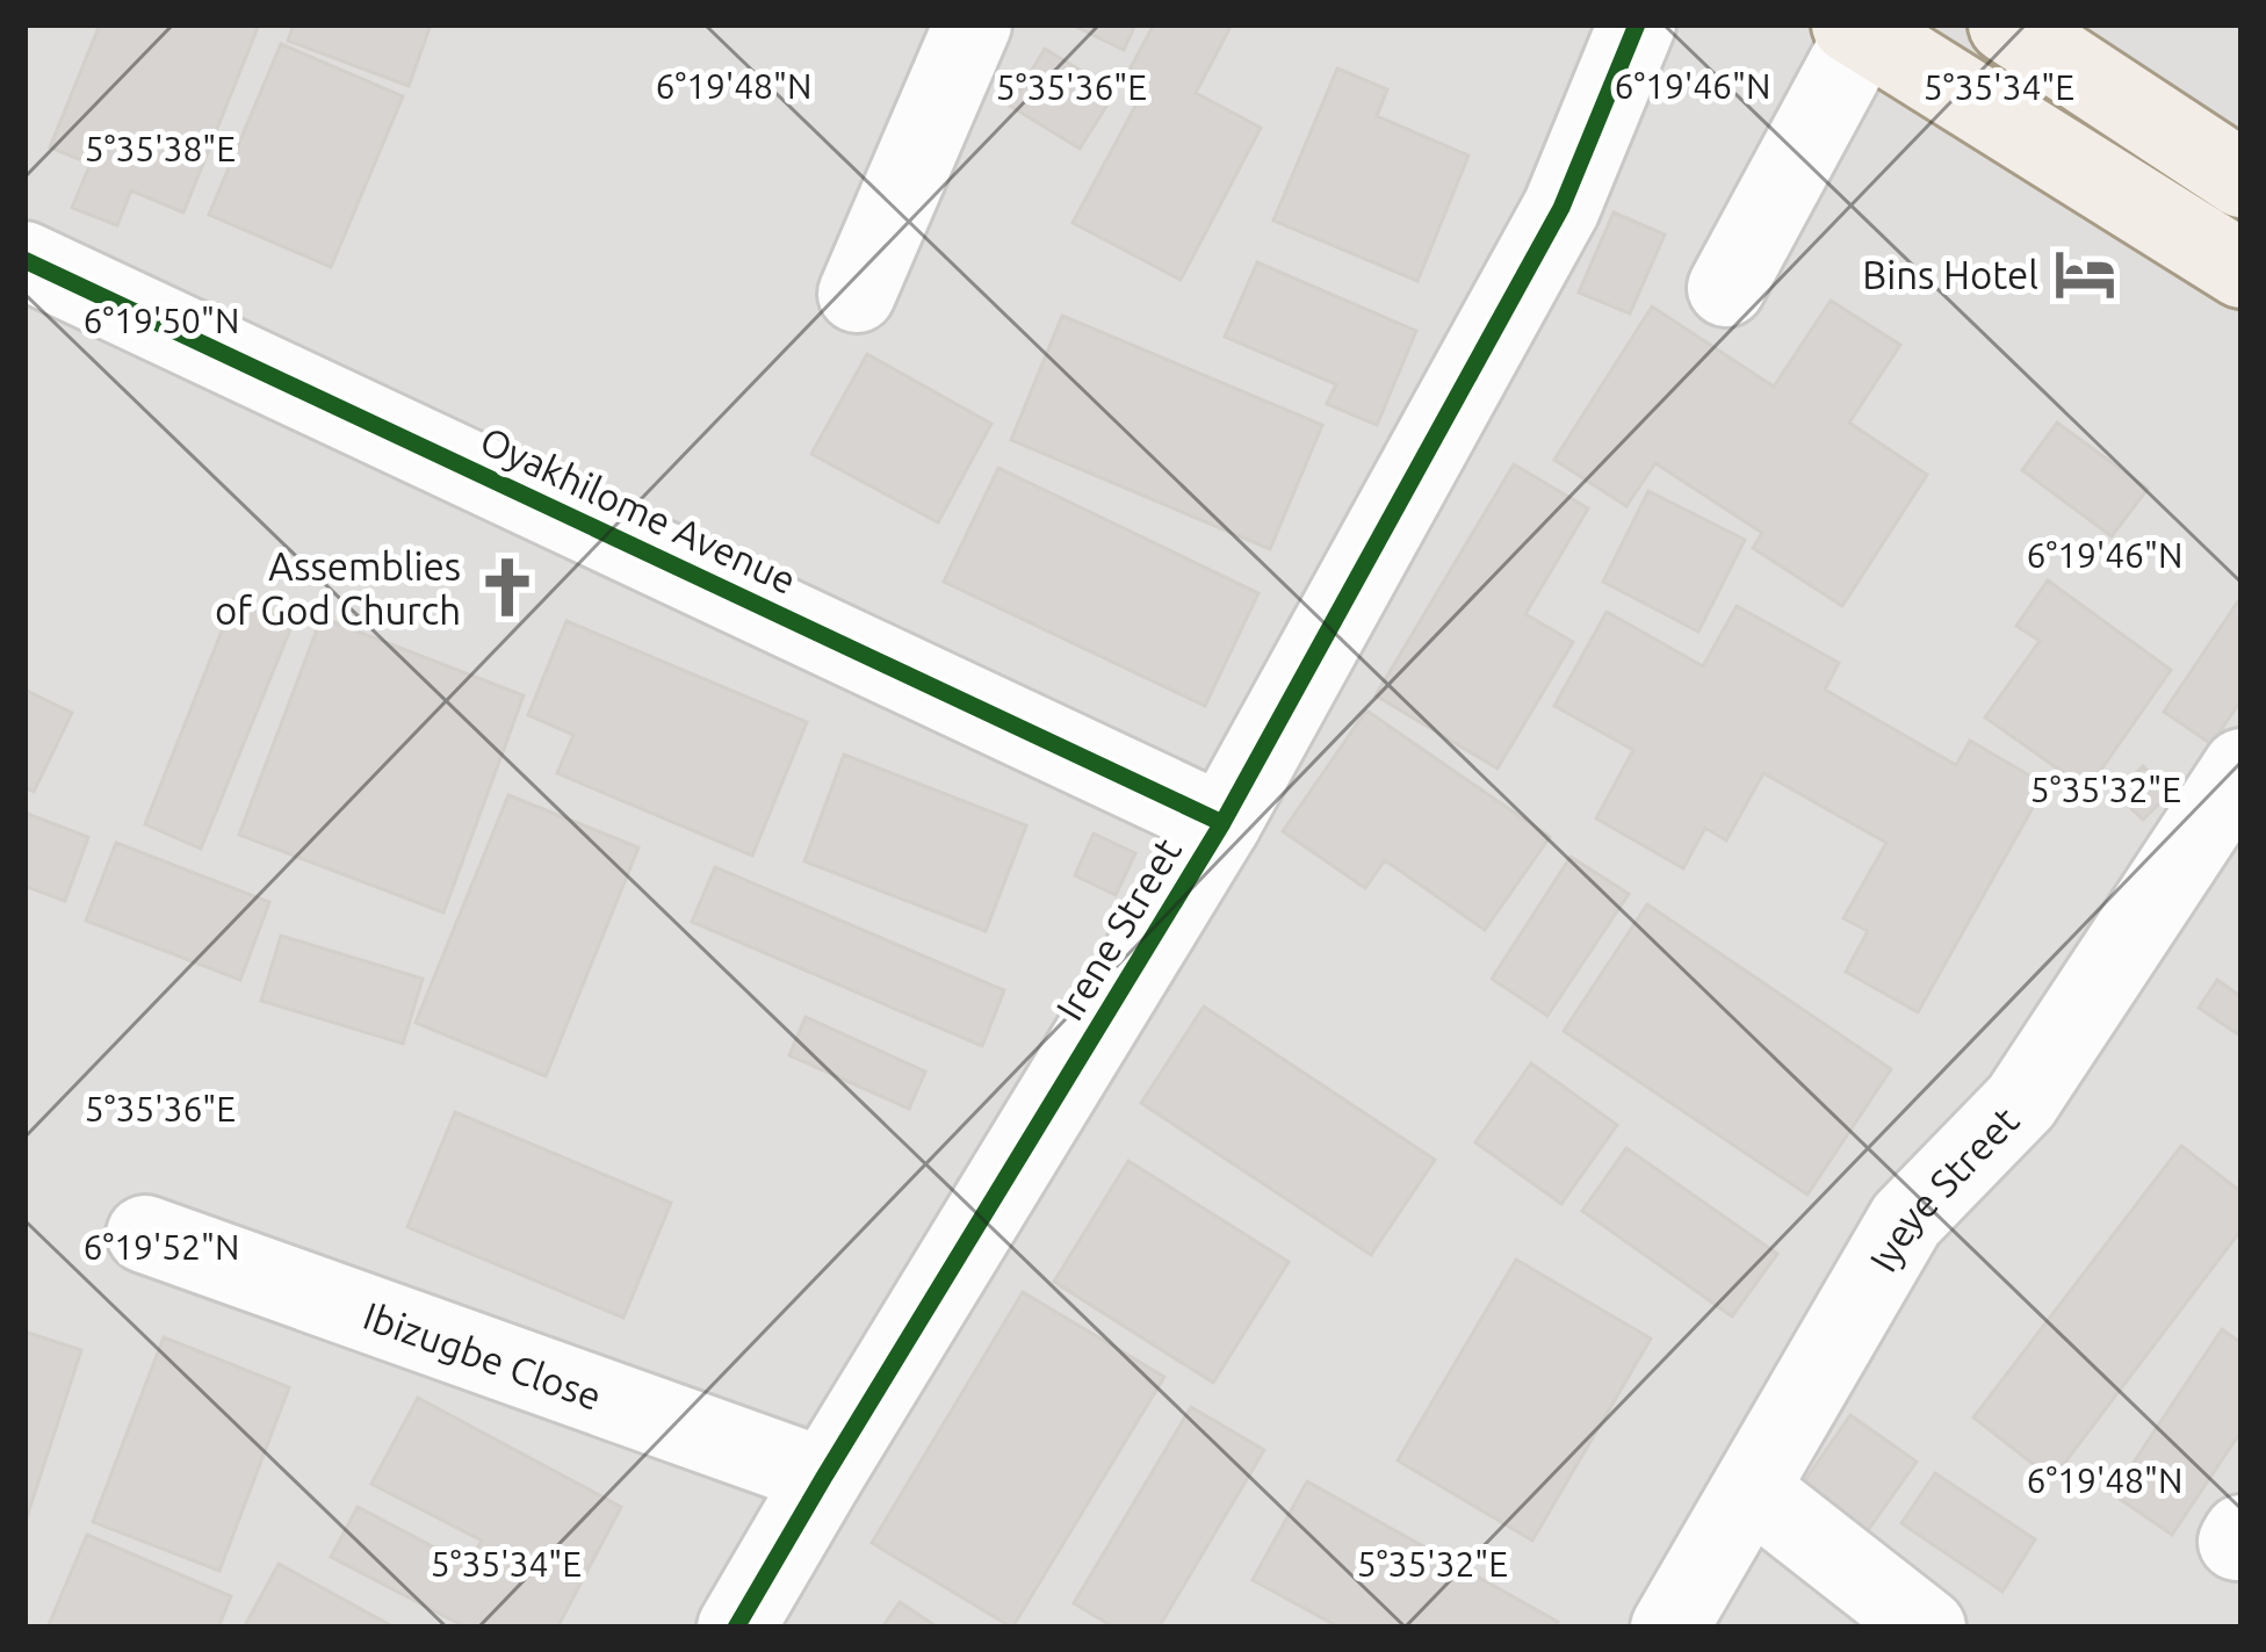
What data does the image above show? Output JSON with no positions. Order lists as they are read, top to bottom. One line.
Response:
{"streets":{"street":["Oyakhilome Avenue","Irene Street","Iyeye Street","Ibizugbe Close"]},"crossings":[["Oyakhilome Avenue","Irene Street"],["Irene Street","Ibizugbe Close"]],"places":{"hotel":["Bins Hotel"],"church":["Assemblies of God Church"]},"coordinates":["6°19'48\"N","6°19'46\"N","5°35'36\"E","5°35'34\"E","5°35'38\"E","6°19'50\"N","5°35'32\"E","6°19'52\"N"]}
